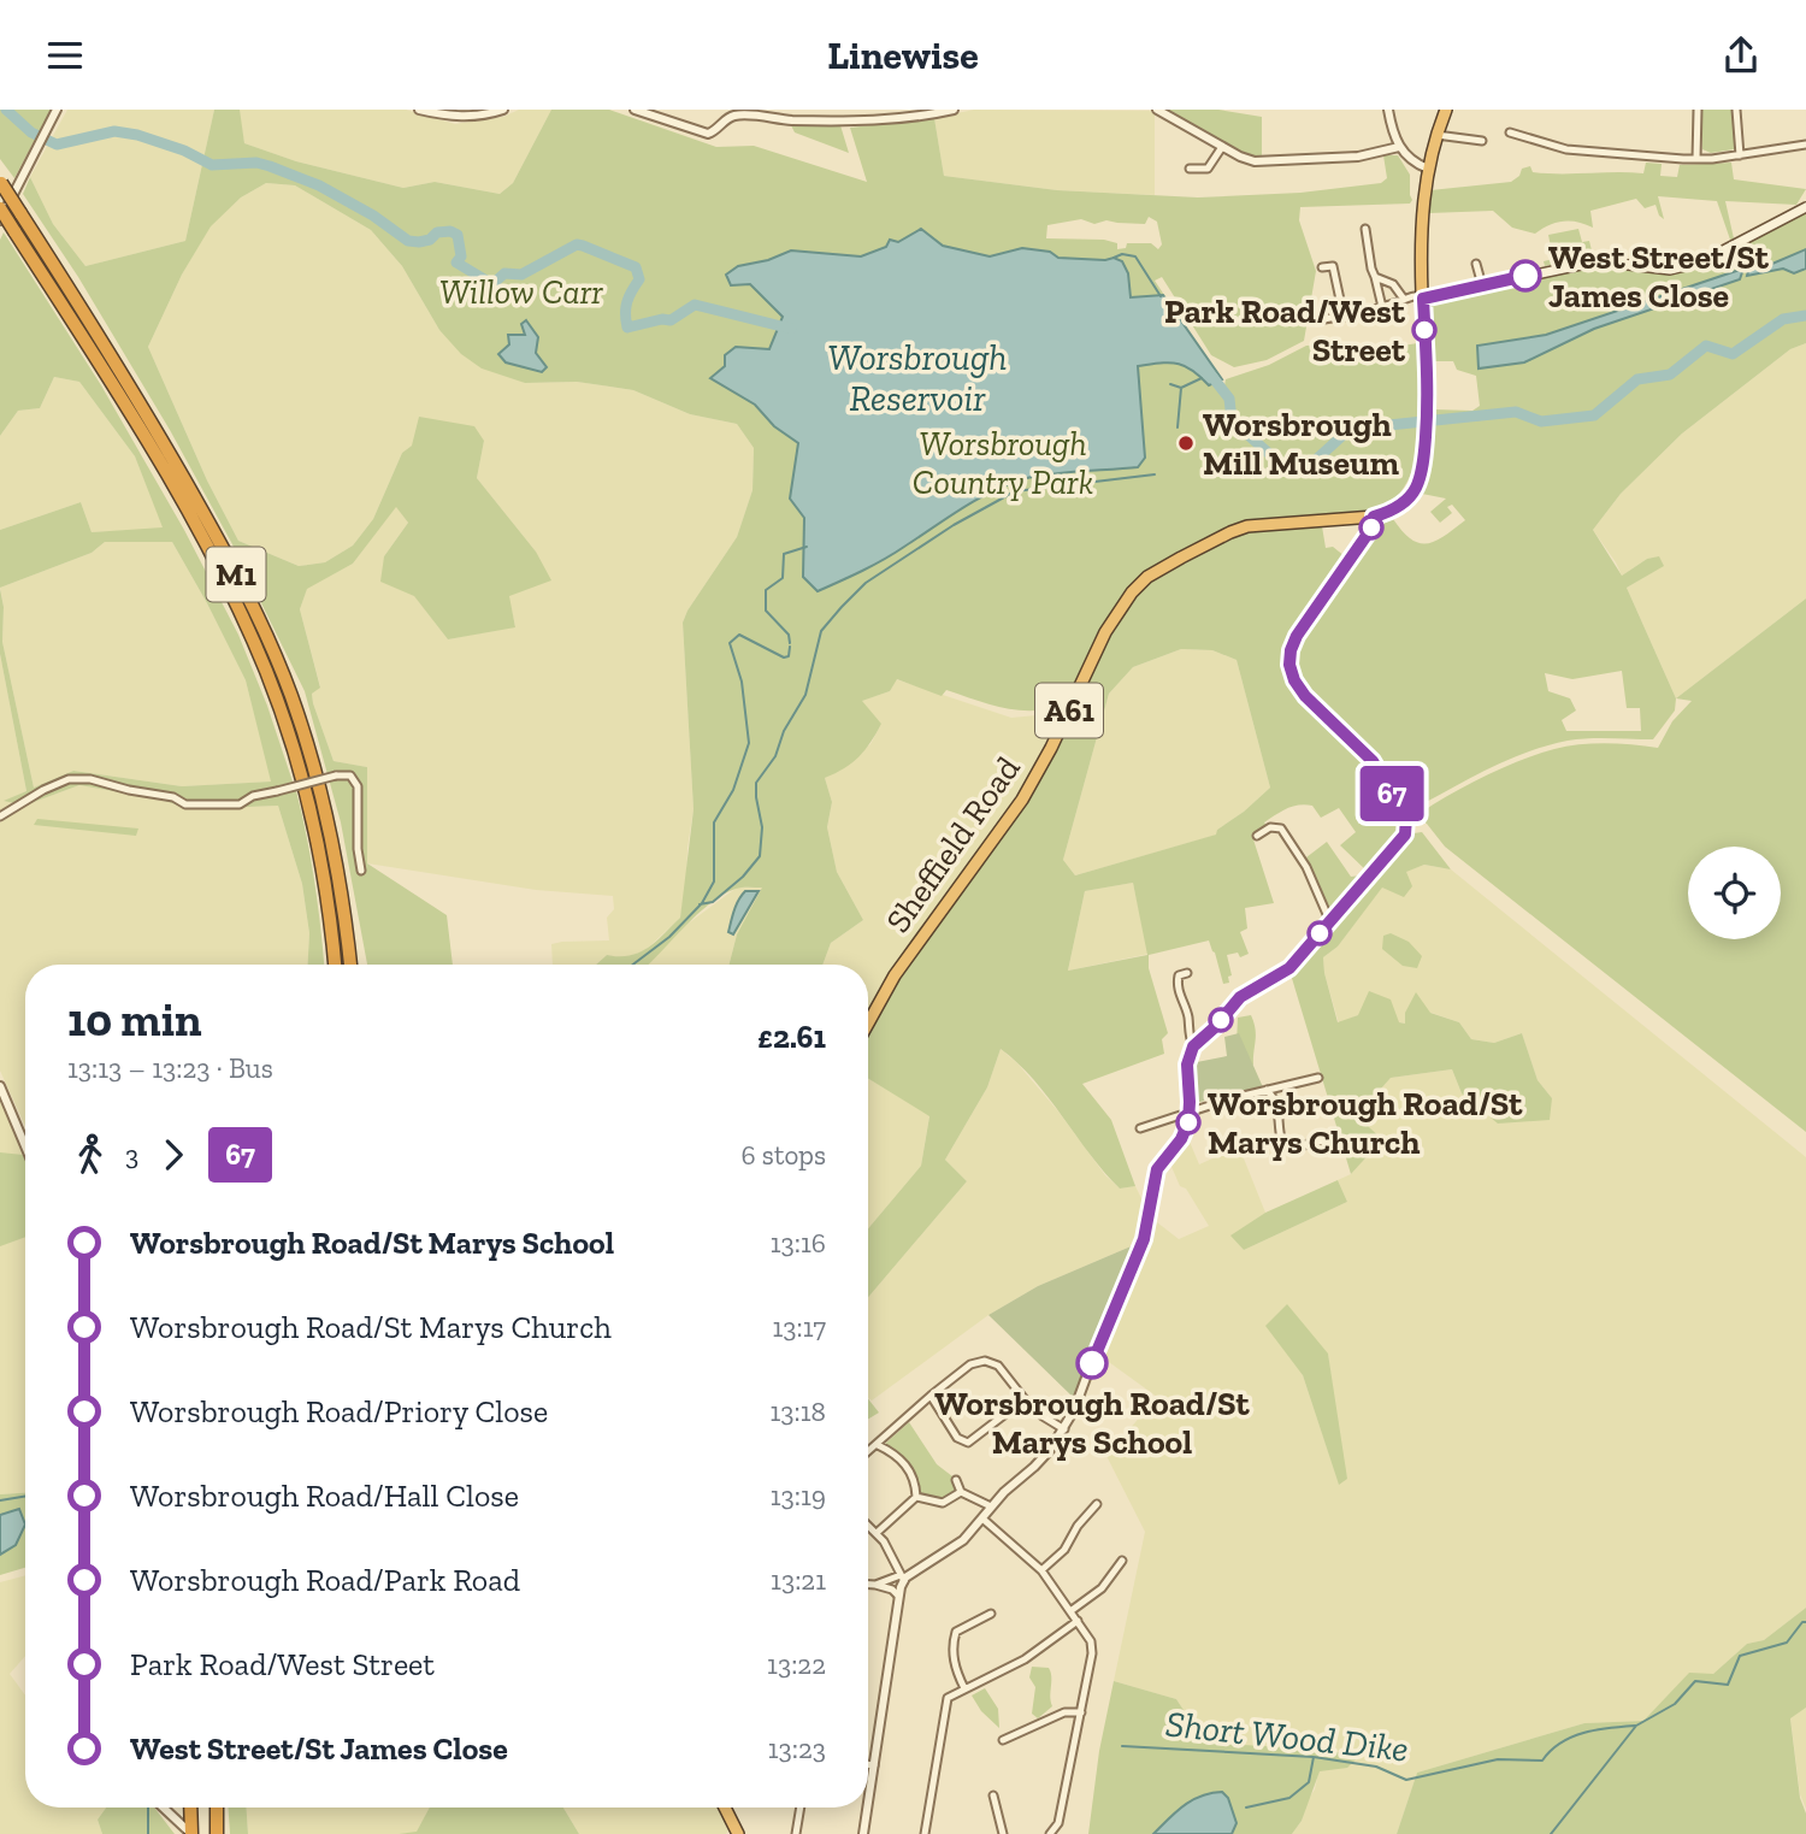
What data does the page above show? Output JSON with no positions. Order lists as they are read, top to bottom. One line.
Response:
{"streets":{"highway":["M1","A61","Sheffield Road"]},"crossings":[["A61","Sheffield Road"]],"water":["Worsbrough Reservoir","Short Wood Dike"],"parks":["Willow Carr","Worsbrough Country Park"],"places":["West Street/St James Close","Park Road/West Street","Worsbrough Mill Museum","Worsbrough Road/St Marys Church","Worsbrough Road/St Marys School"],"lines":["bus line 67"],"page":{"header":"Linewise","on_map":"67","heading":["10 min","13:13 – 13:23 · Bus","£2.61"],"legs":["3","67","6 stops"],"list":[{"name":"Worsbrough Road/St Marys School","value":"13:16"},{"name":"Worsbrough Road/St Marys Church","value":"13:17"},{"name":"Worsbrough Road/Priory Close","value":"13:18"},{"name":"Worsbrough Road/Hall Close","value":"13:19"},{"name":"Worsbrough Road/Park Road","value":"13:21"},{"name":"Park Road/West Street","value":"13:22"},{"name":"West Street/St James Close","value":"13:23"}]}}
